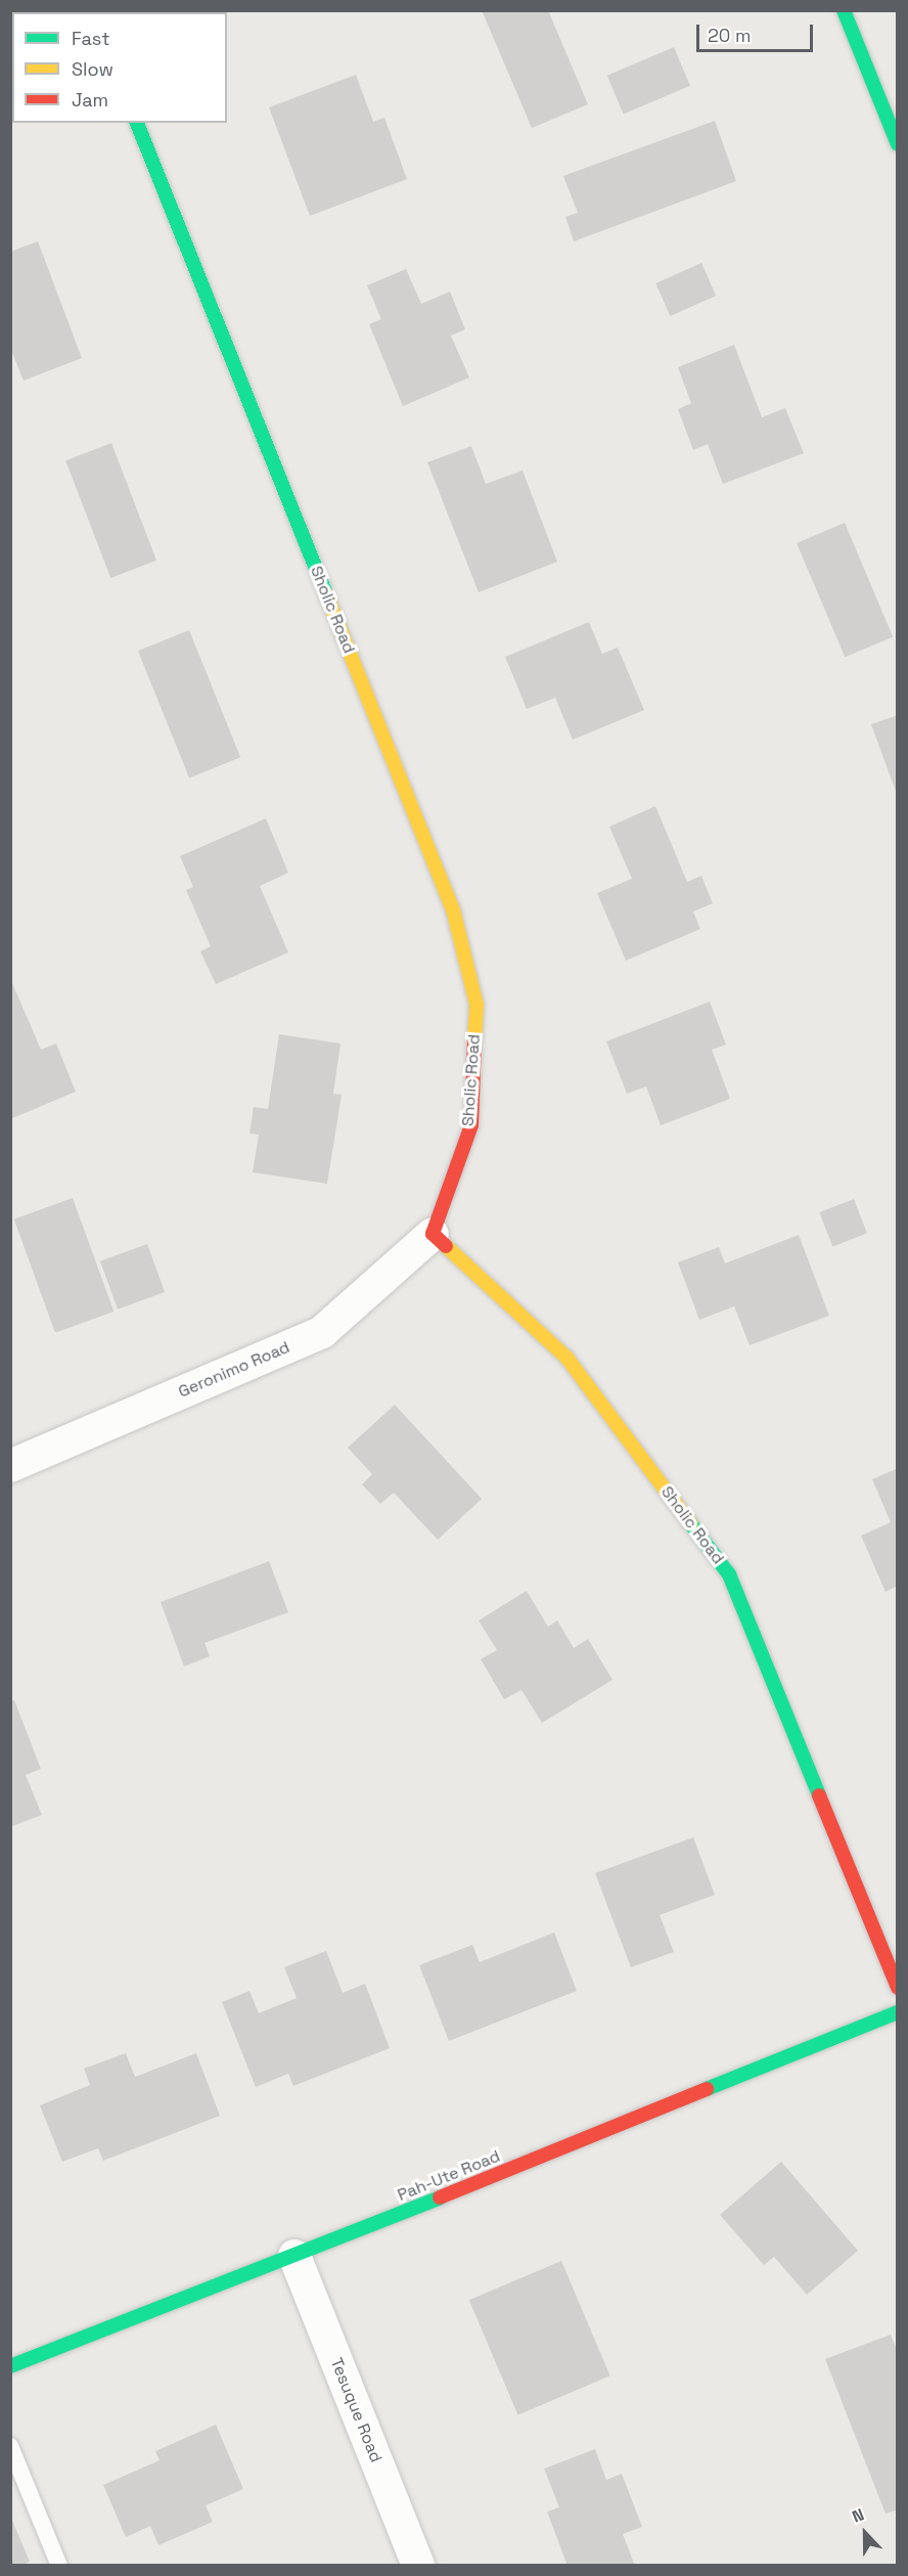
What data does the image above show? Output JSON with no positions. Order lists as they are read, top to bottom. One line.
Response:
{"streets":{"street":["Sholic Road","Geronimo Road","Pah-Ute Road","Tesuque Road"]},"crossings":[["Sholic Road","Geronimo Road"],["Pah-Ute Road","Tesuque Road"]],"legend":["Fast","Slow","Jam"],"scale_bar":"20 m","north":"top"}
